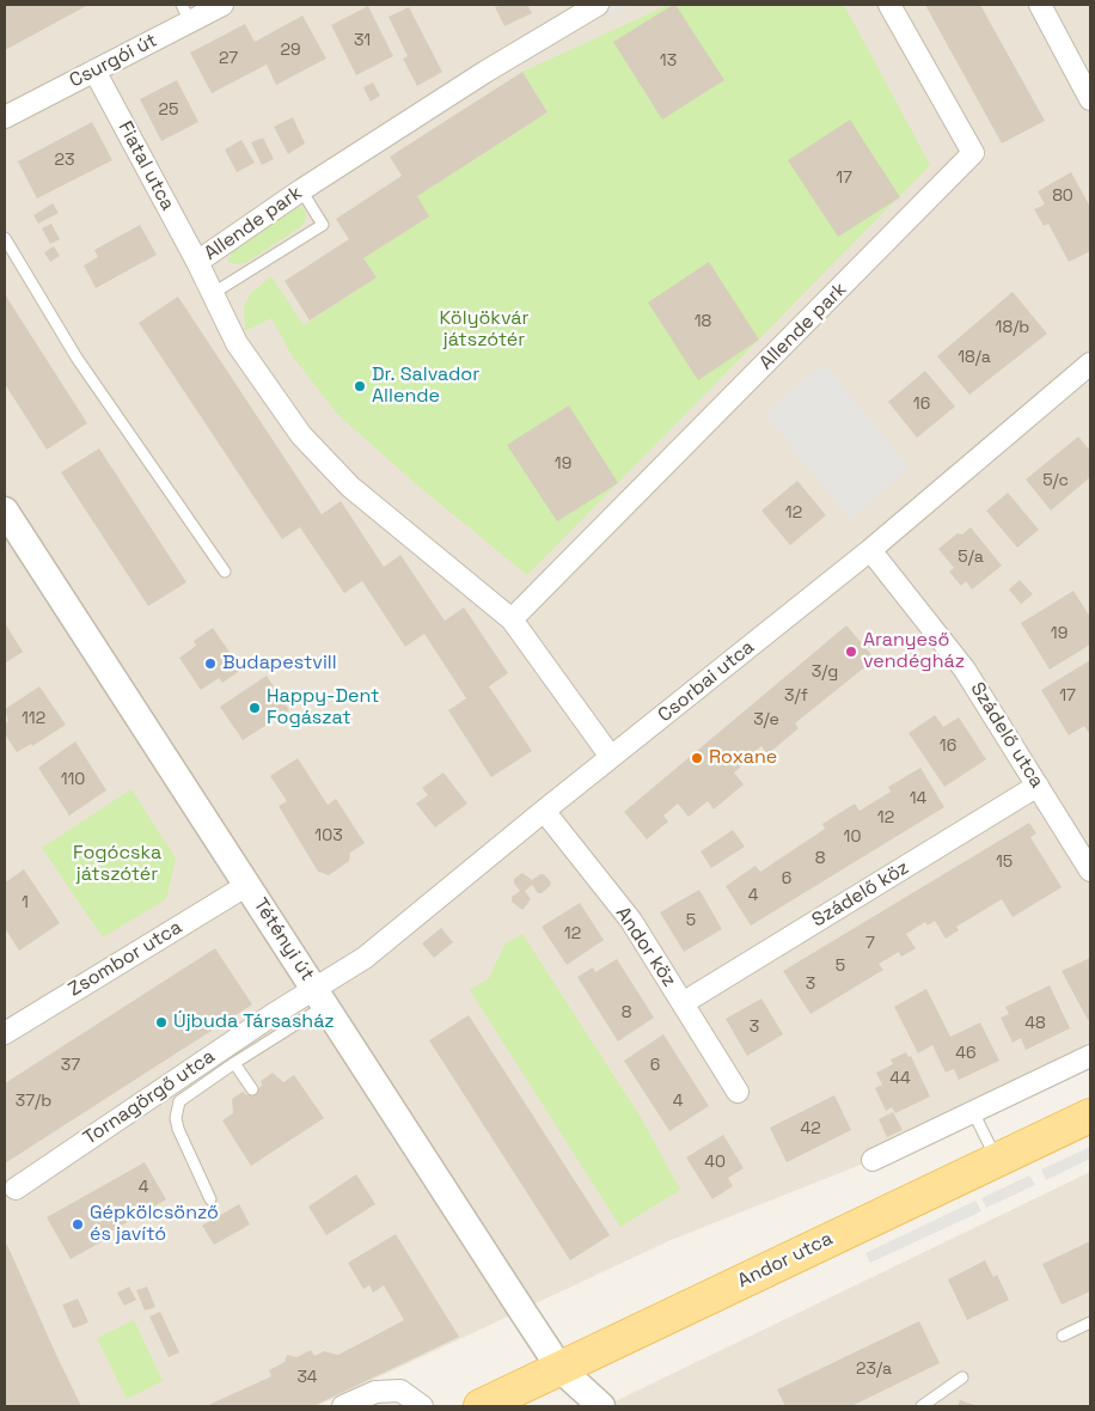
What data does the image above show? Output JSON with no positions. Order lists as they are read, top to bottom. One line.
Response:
{"streets":{"main road":["Andor utca"],"street":["Csurgói út","Fiatal utca","Allende park","Csorbai utca","Szádelő utca","Szádelő köz","Tétényi út","Andor köz","Zsombor utca","Tornagörgő utca"]},"crossings":[["Csurgói út","Fiatal utca"],["Fiatal utca","Allende park"],["Allende park","Csorbai utca"],["Csorbai utca","Szádelő utca"],["Csorbai utca","Tétényi út"],["Csorbai utca","Andor köz"],["Csorbai utca","Tornagörgő utca"],["Szádelő utca","Szádelő köz"],["Szádelő köz","Andor köz"],["Tétényi út","Zsombor utca"],["Tétényi út","Tornagörgő utca"],["Tétényi út","Andor utca"]],"parks":["Kölyökvár játszótér","Fogócska játszótér"],"places":["Dr. Salvador Allende","Aranyeső vendégház","Budapestvill","Happy-Dent Fogászat","Roxane","Újbuda Társasház","Gépkölcsönző és javító"],"house_numbers":["31","29","27","13","25","23","17","80","18","18/b","18/a","16","19","5/c","12","5/a","19","3/g","3/f","17","112","3/e","16","110","14","12","103","10","8","15","6","4","1","5","12","7","5","3","8","48","3","46","37","6","44","37/b","4","42","40","4","23/a","34"]}
